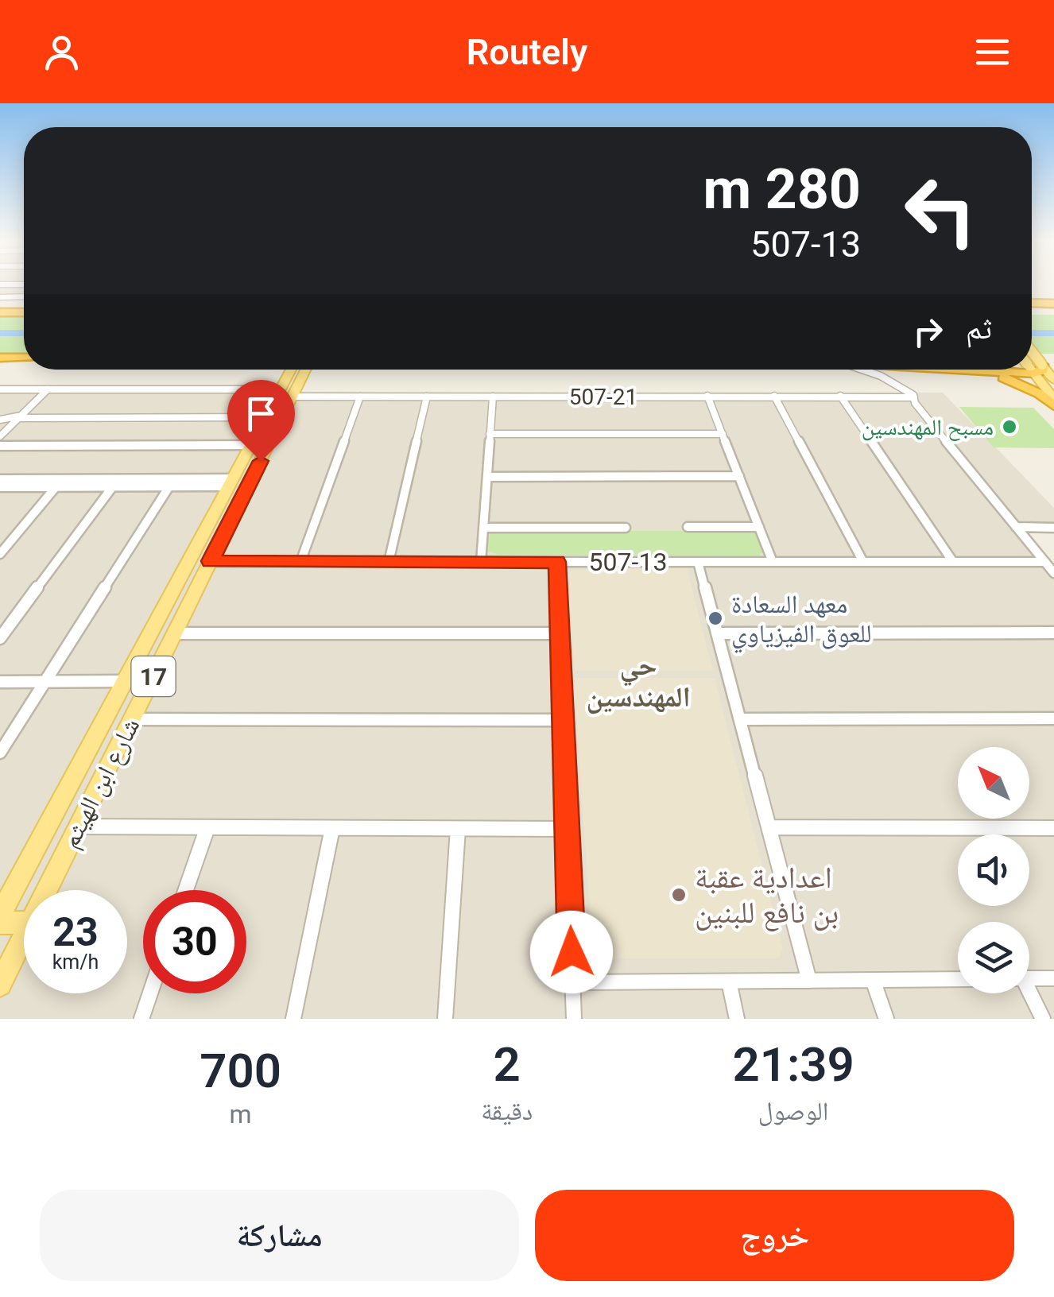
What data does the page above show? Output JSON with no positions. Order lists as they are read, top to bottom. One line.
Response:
{"streets":{"main road":["17","شارع ابن الهيثم"],"street":["507-21","507-13"]},"crossings":[["507-21","شارع ابن الهيثم"],["507-13","شارع ابن الهيثم"]],"districts":["حي المهندسين"],"places":["مسبح المهندسين","معهد السعادة للعوق الفيزياوي","اعدادية عقبة بن نافع للبنين"],"north":"top left","page":{"header":"Routely","turn":["280 m","507-13"],"then":"ثم","speed":"23 km/h","limit":"30","eta":["21:39","الوصول","2","دقيقة","700","m"],"buttons":["خروج","مشاركة"]}}
